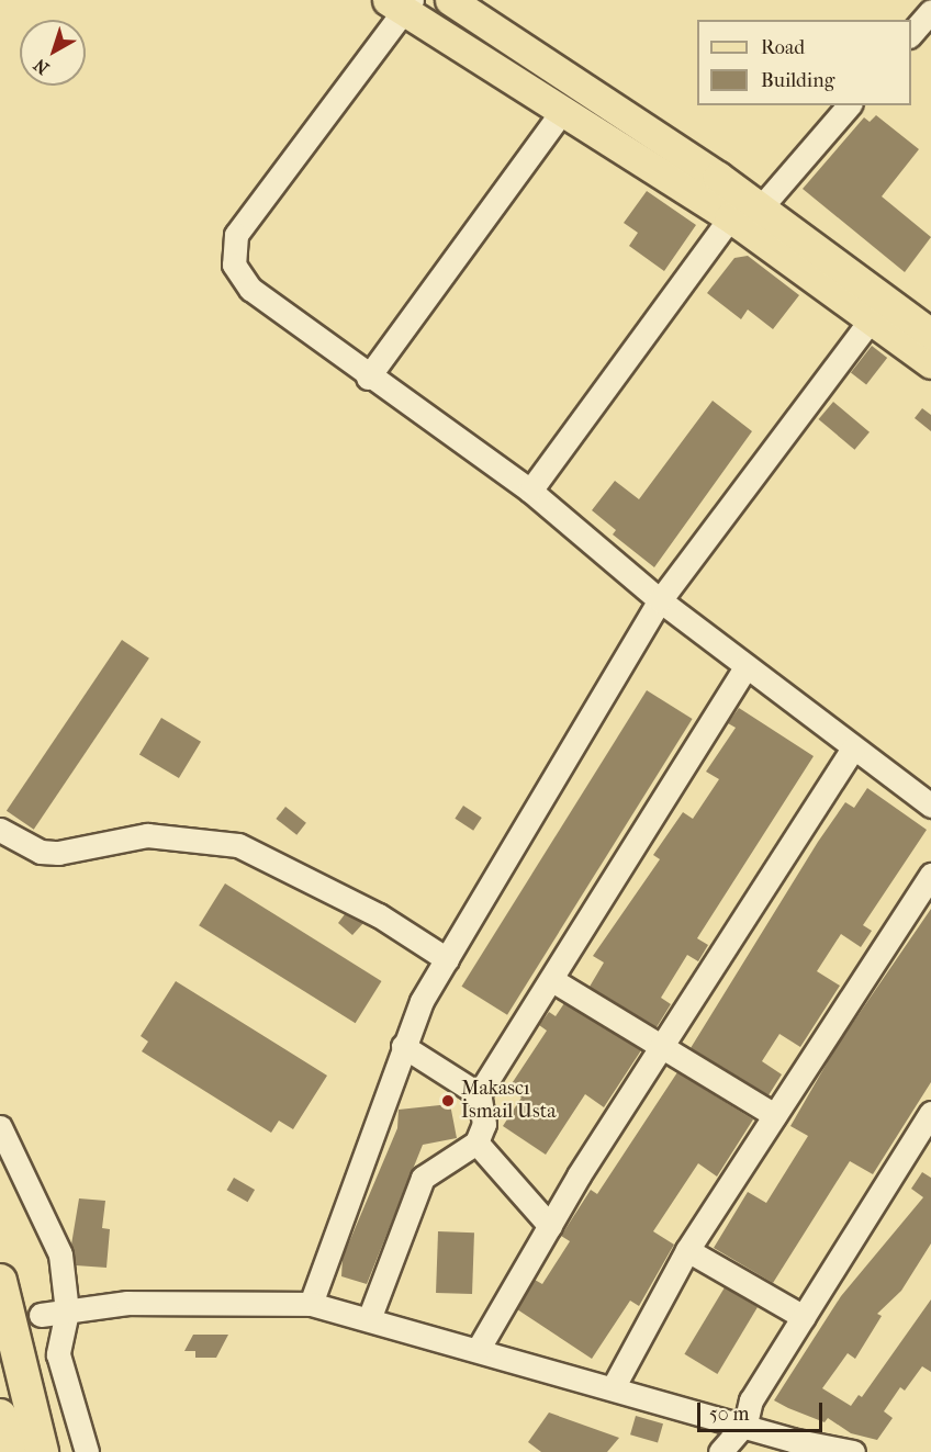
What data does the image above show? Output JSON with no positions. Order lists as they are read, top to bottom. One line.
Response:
{"places":["Makascı İsmail Usta"],"legend":["Road","Building"],"scale_bar":"50 m","north":"bottom left"}
